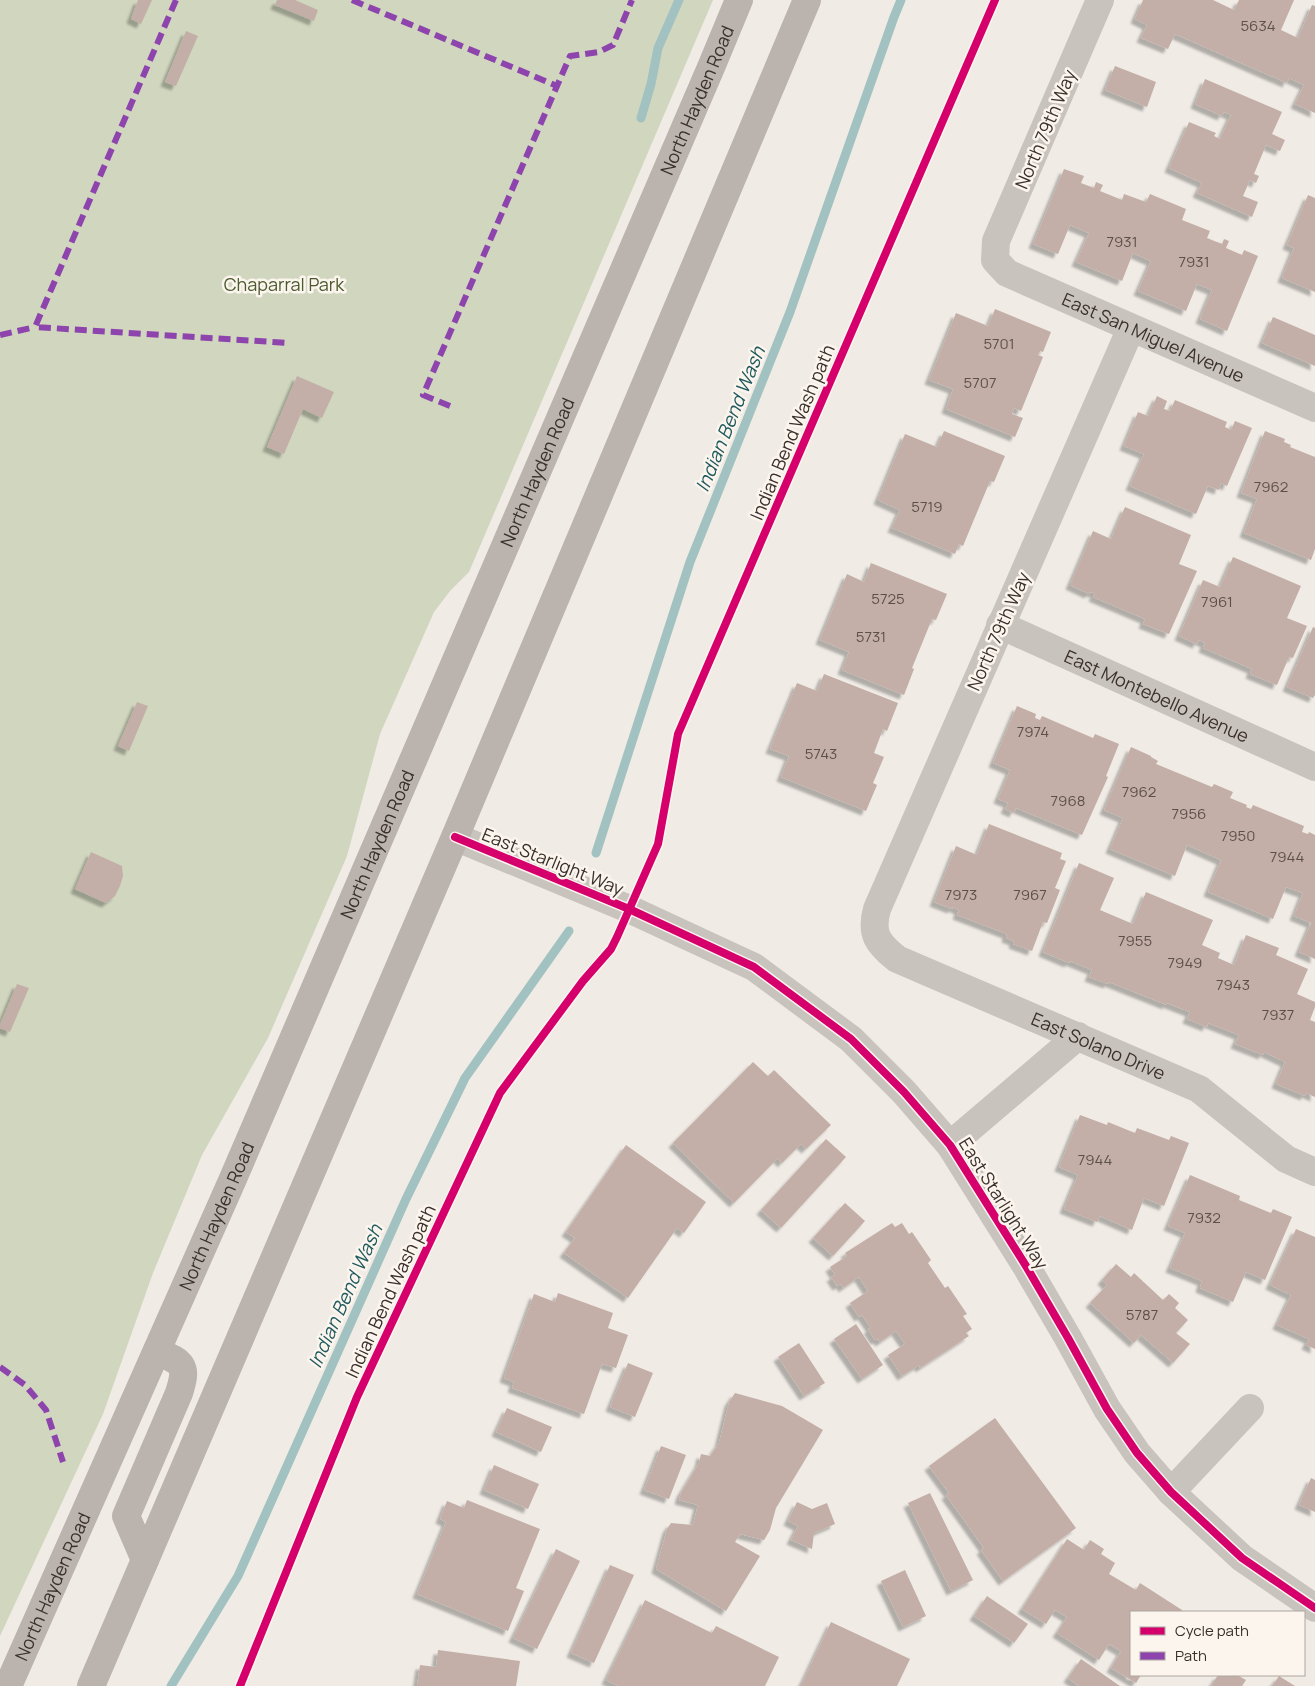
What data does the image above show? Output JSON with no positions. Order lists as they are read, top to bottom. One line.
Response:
{"streets":{"main road":["North Hayden Road"],"street":["North 79th Way","East San Miguel Avenue","East Montebello Avenue","East Starlight Way","East Solano Drive"],"cycle path":["Indian Bend Wash path"]},"crossings":[["North 79th Way","East San Miguel Avenue"],["North 79th Way","East Montebello Avenue"],["North 79th Way","East Solano Drive"]],"water":["Indian Bend Wash"],"parks":["Chaparral Park"],"house_numbers":["5634","7931","7931","5701","5707","7962","5719","5725","7961","5731","7974","5743","7962","7968","7956","7950","7944","7973","7967","7955","7949","7943","7937","7944","7932","5787"],"legend":["Cycle path","Path"]}
